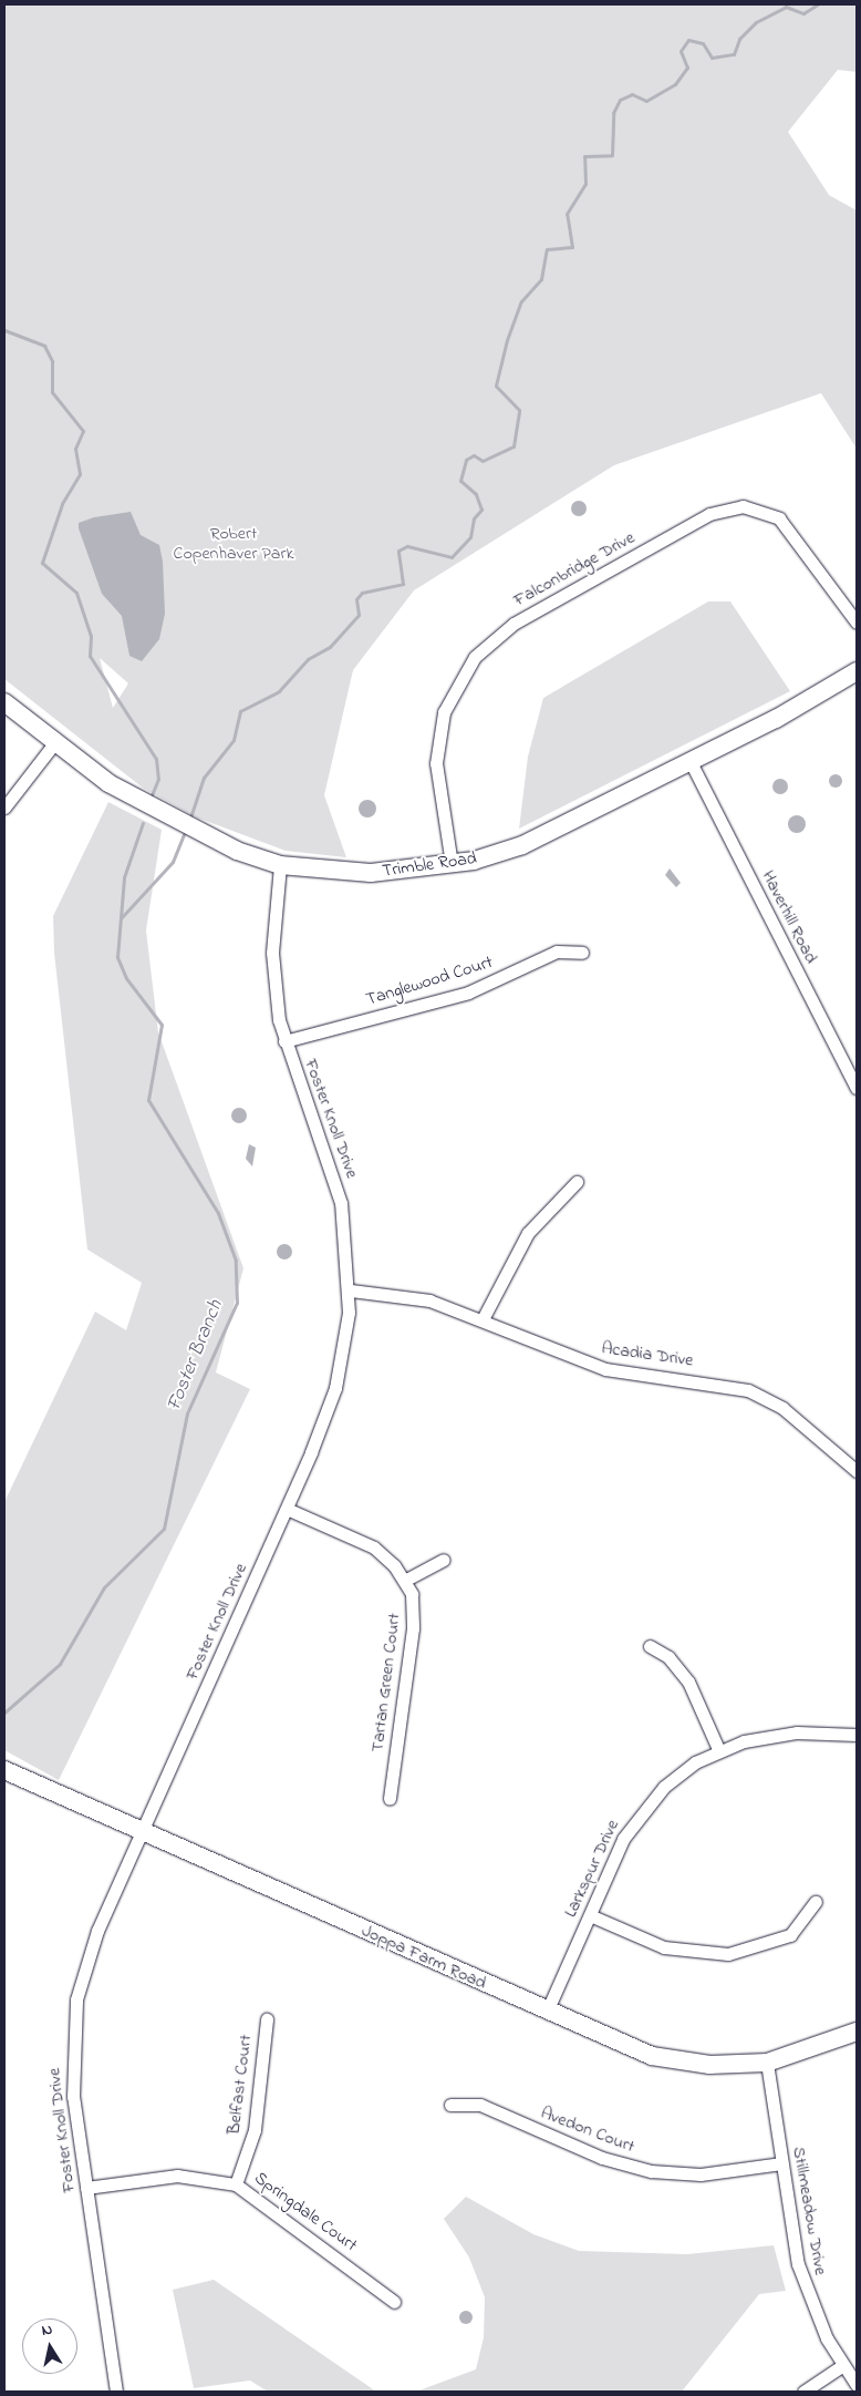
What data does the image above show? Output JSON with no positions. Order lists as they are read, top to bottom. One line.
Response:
{"streets":{"street":["Falconbridge Drive","Trimble Road","Haverhill Road","Tanglewood Court","Foster Knoll Drive","Acadia Drive","Tartan Green Court","Larkspur Drive","Joppa Farm Road","Belfast Court","Avedon Court","Stillmeadow Drive","Springdale Court"]},"crossings":[["Falconbridge Drive","Trimble Road"],["Trimble Road","Haverhill Road"],["Trimble Road","Foster Knoll Drive"],["Tanglewood Court","Foster Knoll Drive"],["Foster Knoll Drive","Acadia Drive"],["Foster Knoll Drive","Tartan Green Court"],["Foster Knoll Drive","Joppa Farm Road"],["Foster Knoll Drive","Springdale Court"],["Larkspur Drive","Joppa Farm Road"],["Joppa Farm Road","Stillmeadow Drive"],["Belfast Court","Springdale Court"],["Avedon Court","Stillmeadow Drive"]],"water":["Foster Branch"],"parks":["Robert Copenhaver Park"],"north":"top"}
